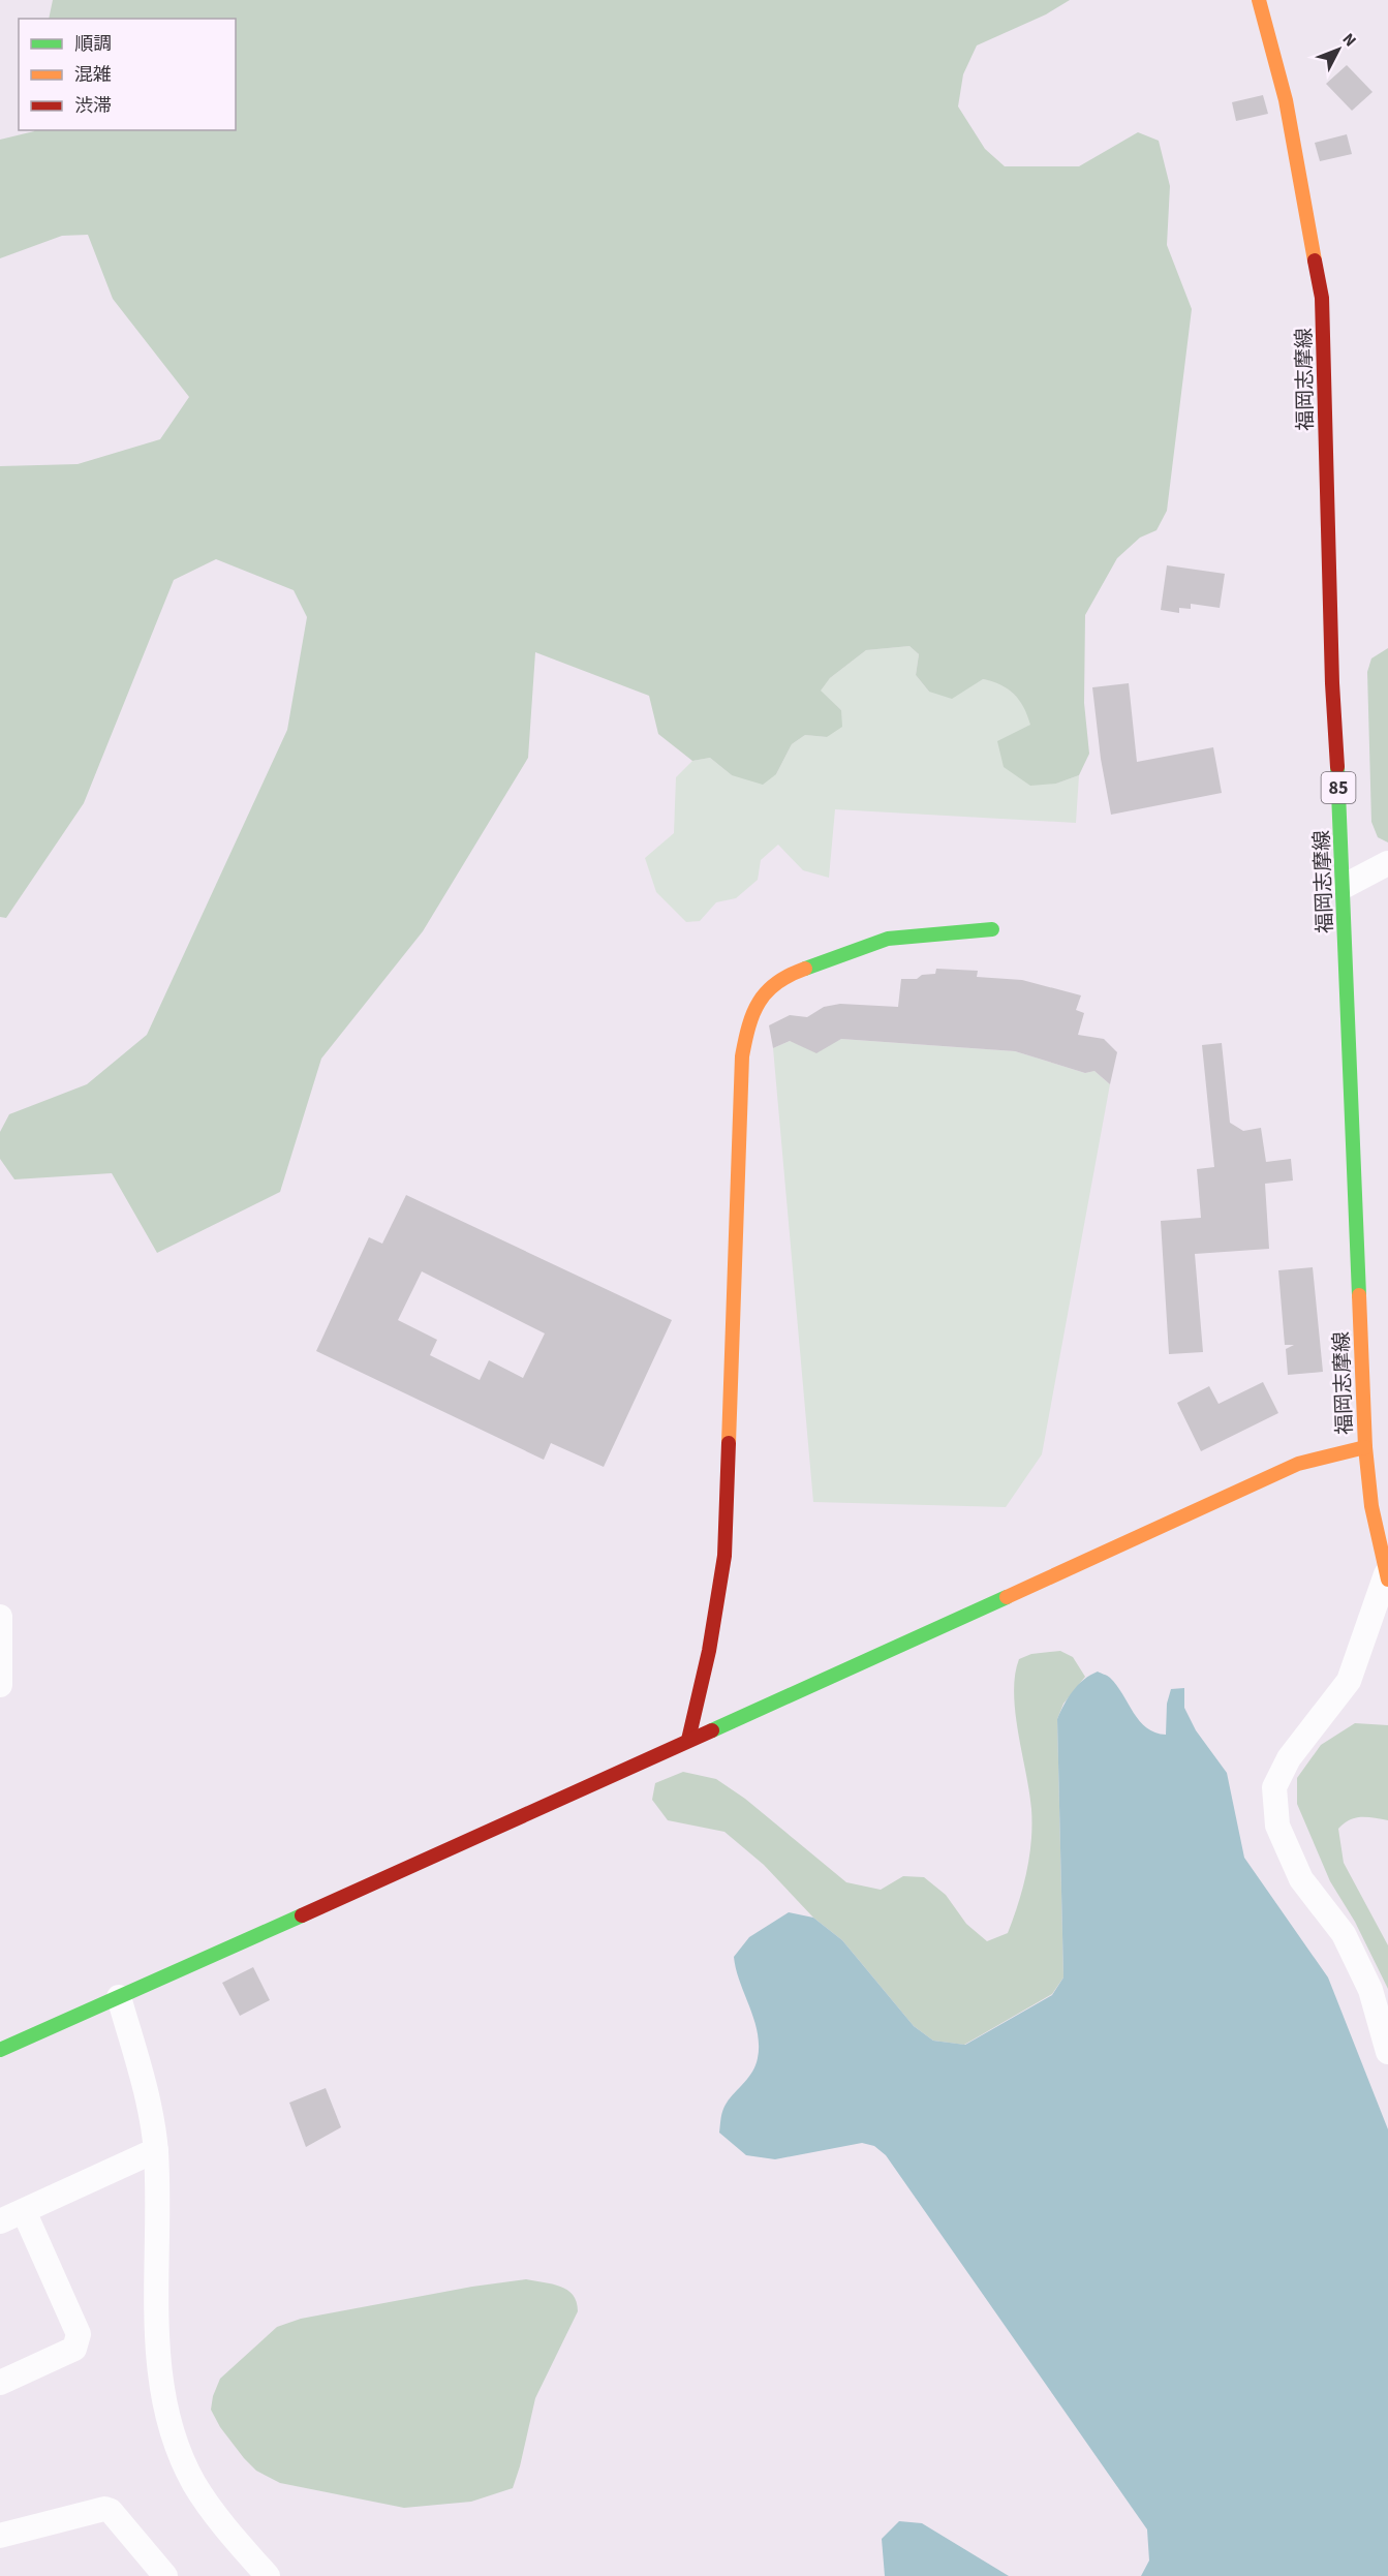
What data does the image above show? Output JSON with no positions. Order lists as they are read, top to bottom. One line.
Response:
{"streets":{"street":["福岡志摩線","85"]},"legend":["順調","混雑","渋滞"],"north":"top right"}
